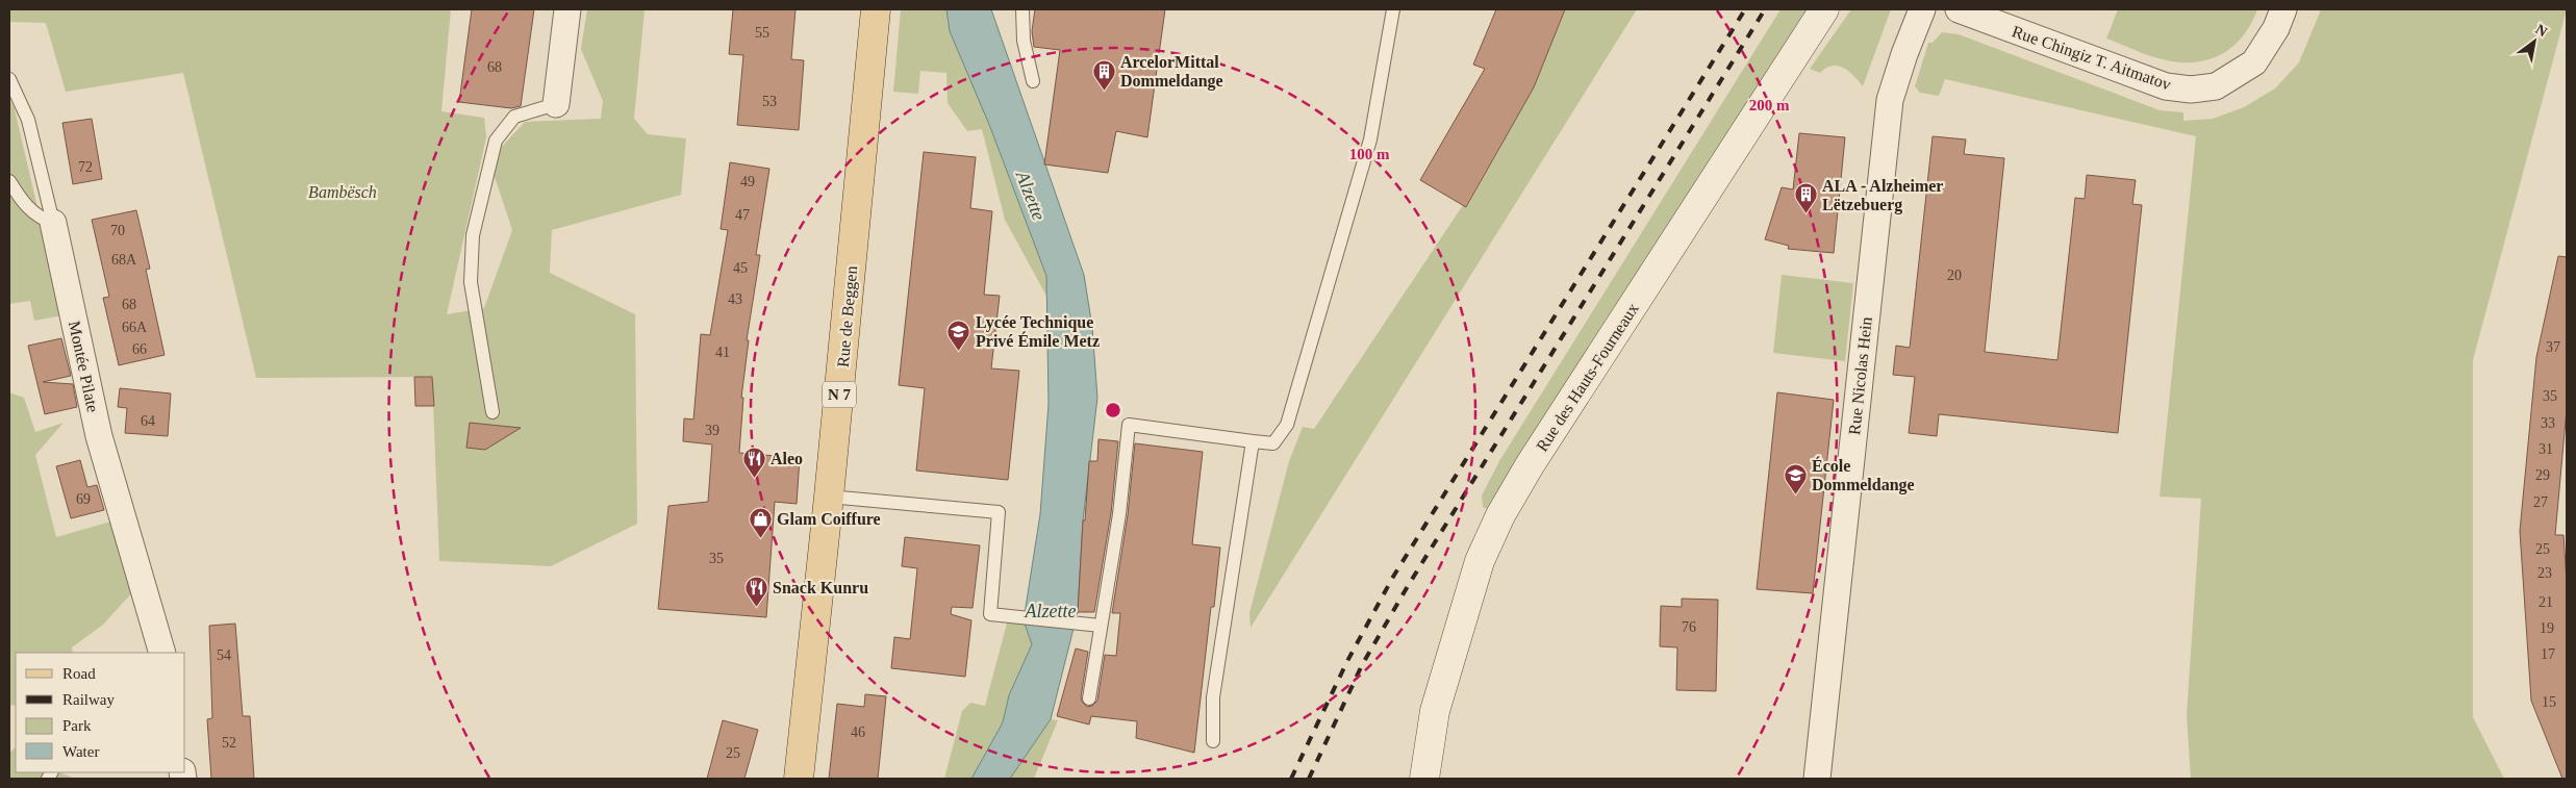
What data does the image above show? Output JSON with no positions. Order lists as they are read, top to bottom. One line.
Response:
{"streets":{"main road":["Rue de Beggen","N 7"],"street":["Rue Chingiz T. Aitmatov","Montée Pilate","Rue Nicolas Hein","Rue des Hauts-Fourneaux"]},"water":["Alzette"],"parks":["Bambësch"],"places":{"building":["ArcelorMittal Dommeldange","ALA - Alzheimer Lëtzebuerg"],"school or university":["Lycée Technique Privé Émile Metz","École Dommeldange"],"restaurant":["Aleo","Snack Kunru"],"shop":["Glam Coiffure"]},"house_numbers":["55","68","53","72","49","47","70","68A","45","20","43","68","66A","37","66","41","35","64","33","39","31","29","69","27","25","35","23","21","76","19","17","54","15","46","52","25"],"legend":["Road","Railway","Park","Water"],"north":"top right","rings":["200 m","100 m"]}
